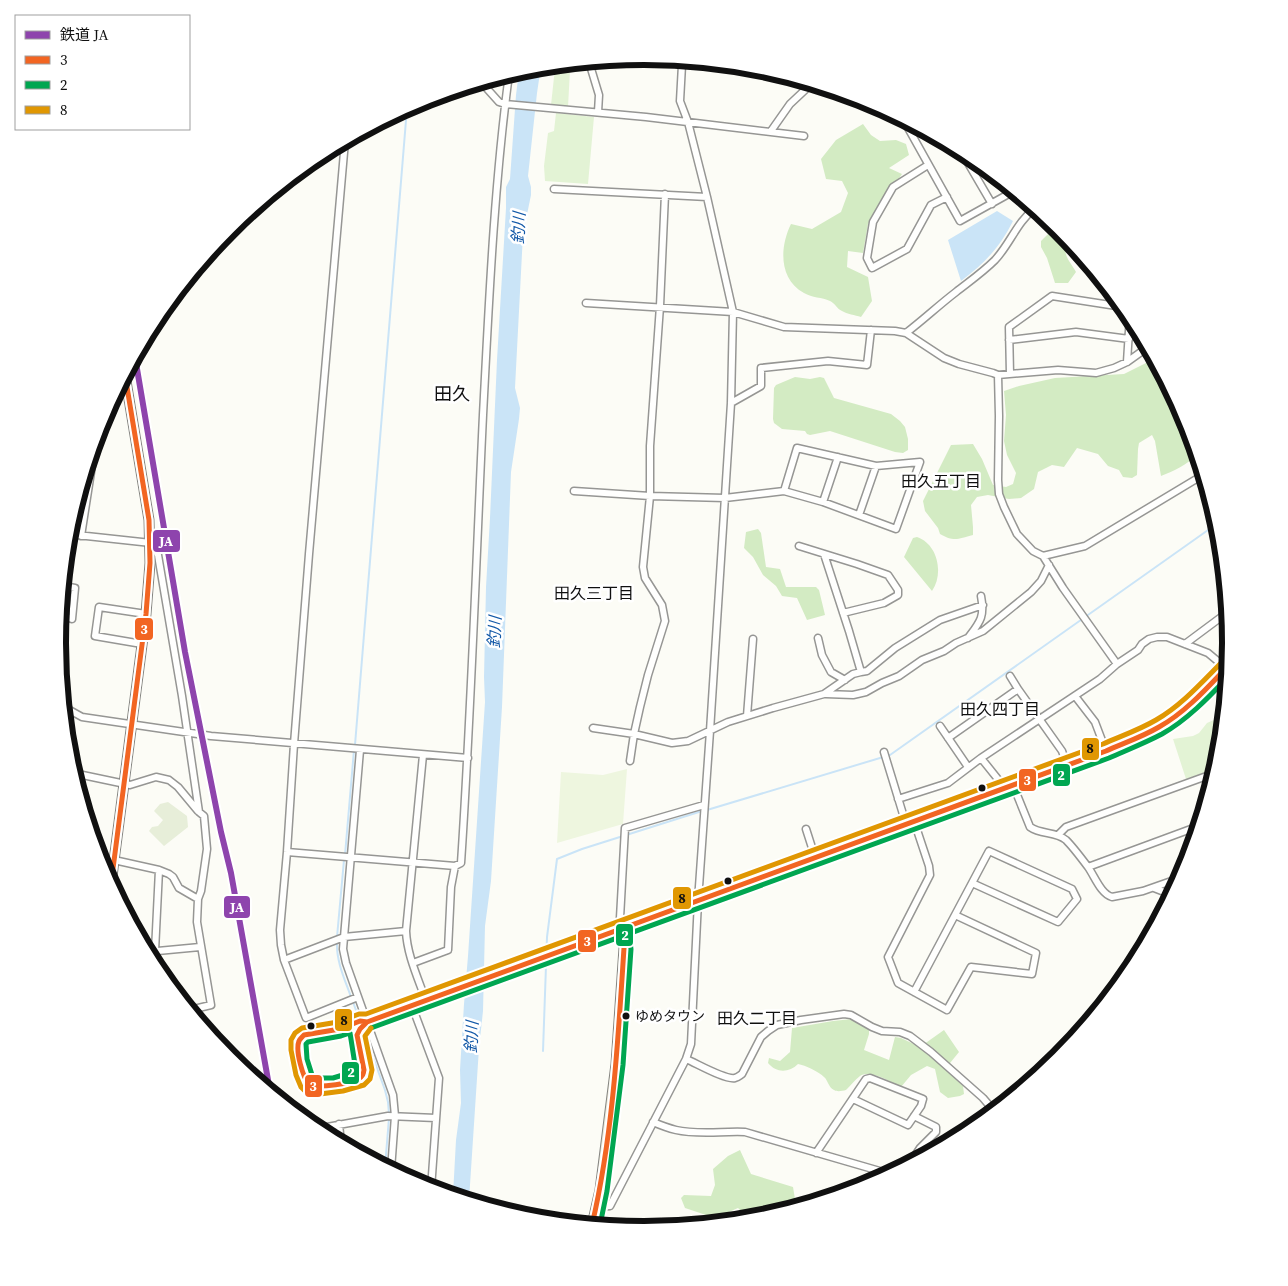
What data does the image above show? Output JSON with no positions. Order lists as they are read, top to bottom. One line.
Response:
{"districts":["田久","田久五丁目","田久三丁目","田久四丁目","田久二丁目"],"water":["釣川"],"places":["ゆめタウン"],"lines":["rail line JA","transit line 3","transit line 8","transit line 2"],"legend":["鉄道 JA","3","2","8"]}
